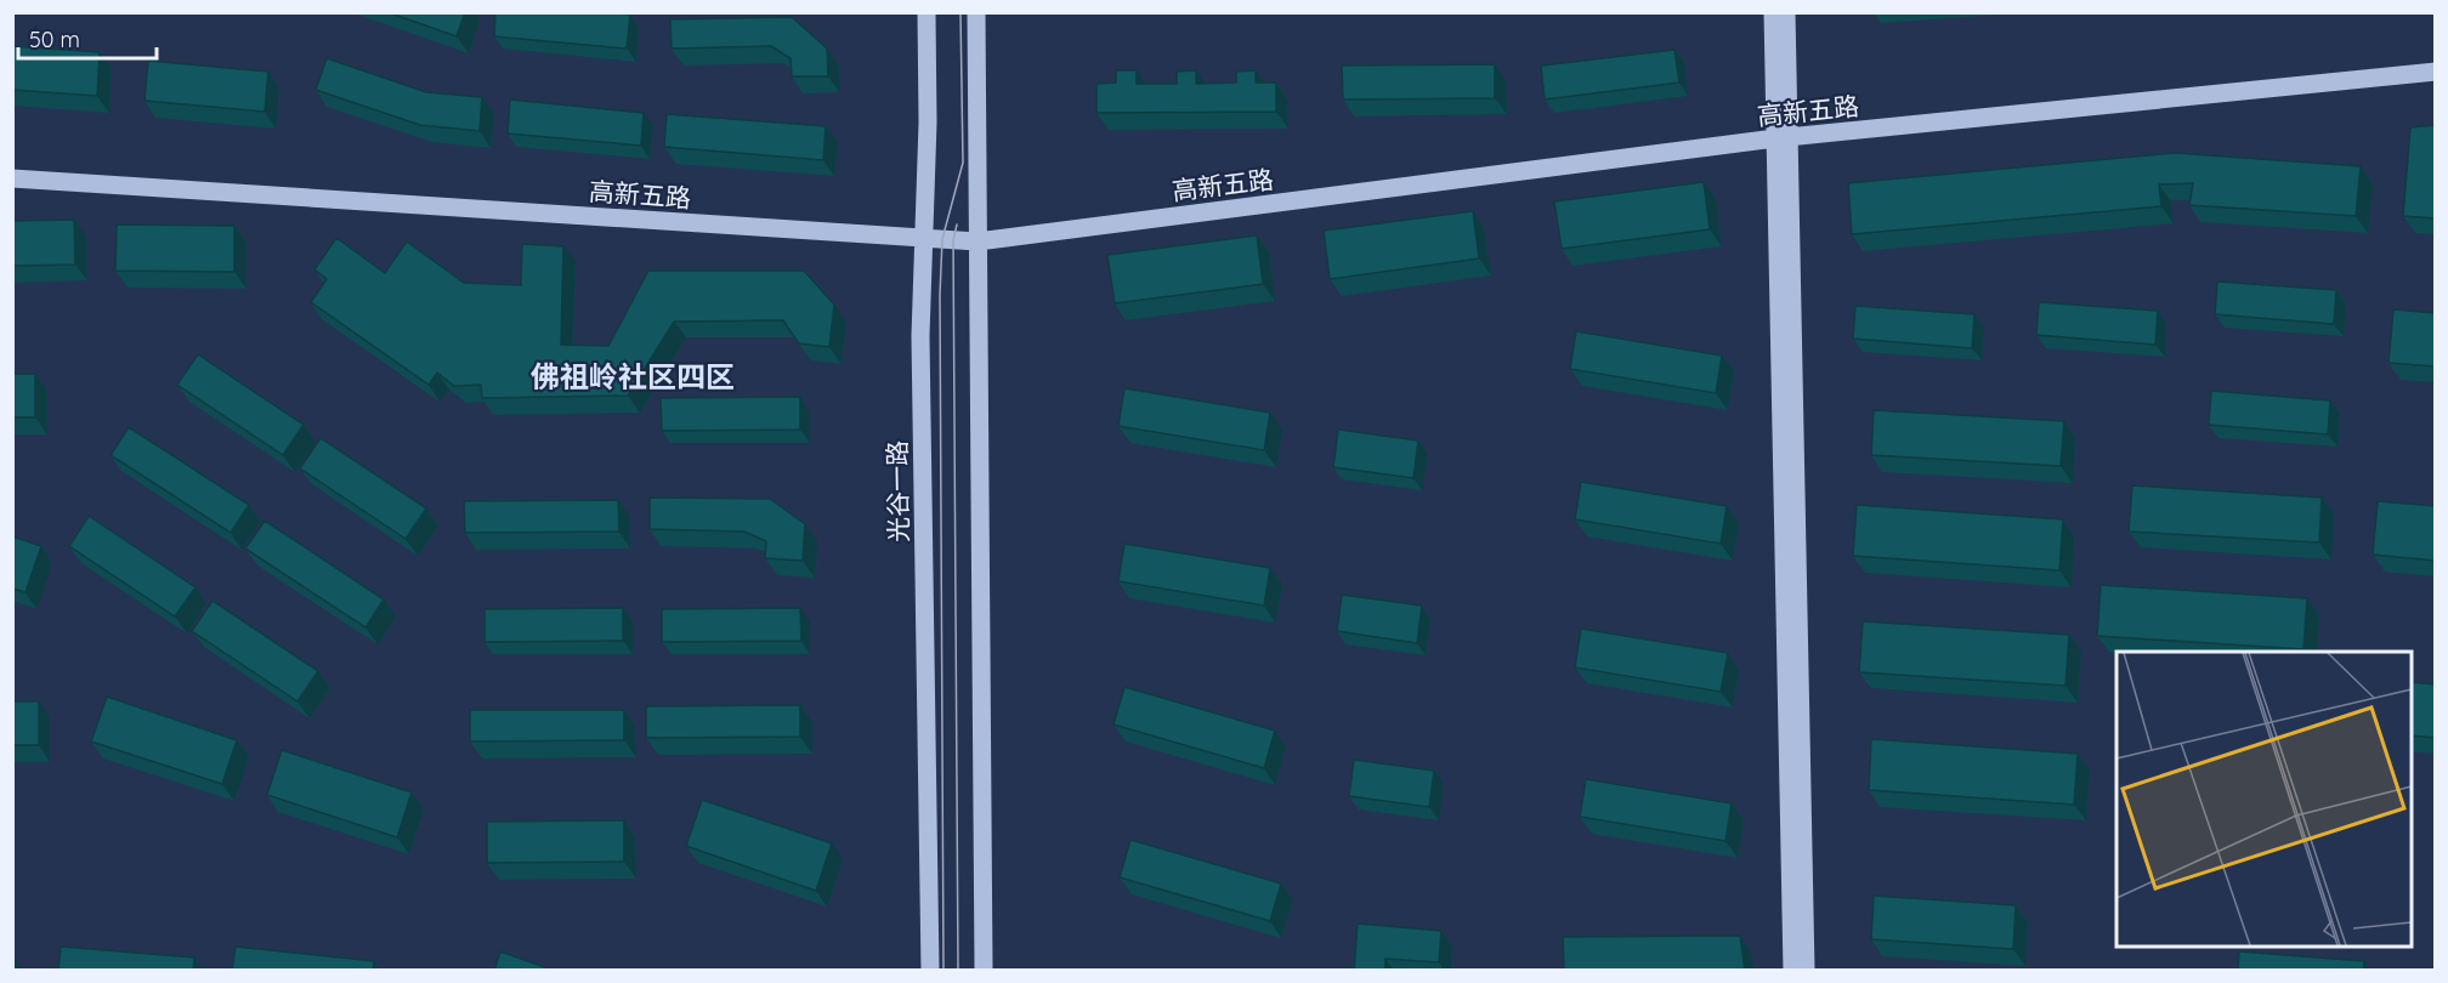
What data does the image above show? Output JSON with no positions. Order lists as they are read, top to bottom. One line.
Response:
{"streets":{"main road":["高新五路","光谷一路"]},"crossings":[["高新五路","光谷一路"]],"districts":["佛祖岭社区四区"],"scale_bar":"50 m"}
